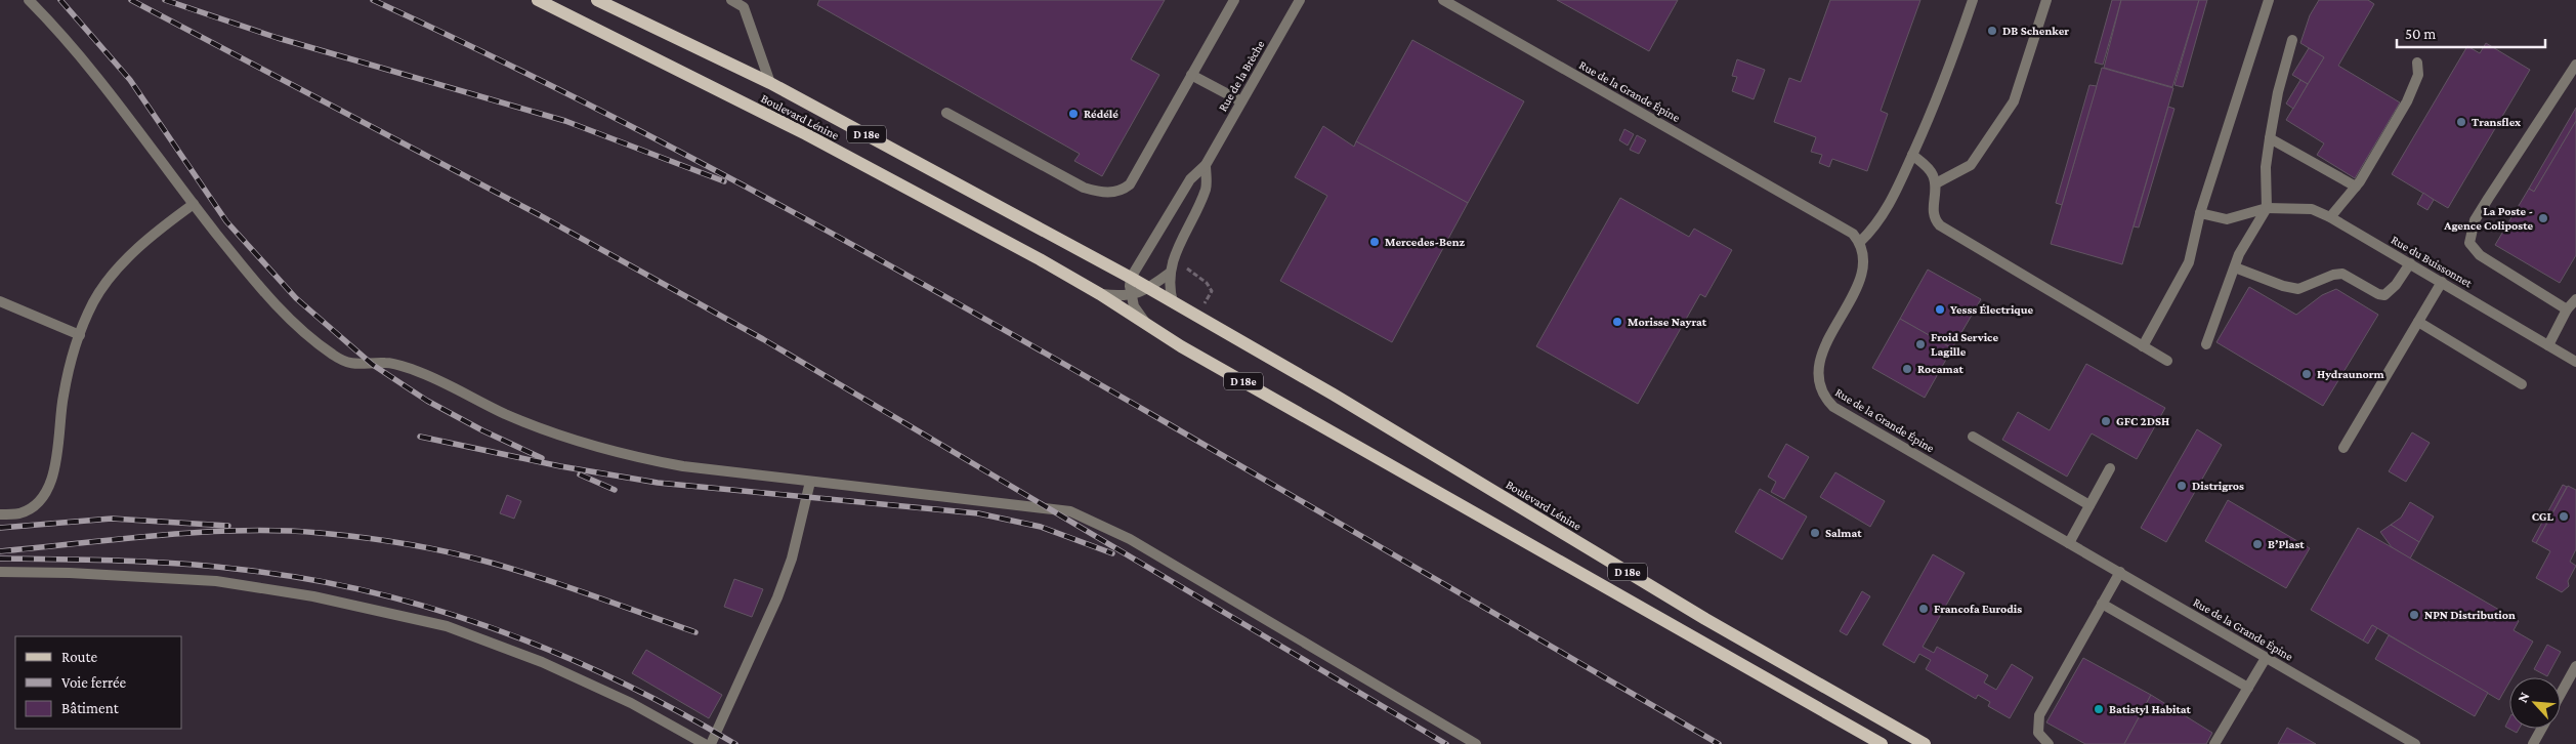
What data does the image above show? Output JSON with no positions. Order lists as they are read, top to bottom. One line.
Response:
{"streets":{"main road":["Boulevard Lénine","D 18e"],"street":["Rue de la Brèche","Rue de la Grande Épine","Rue du Buissonnet"]},"crossings":[["Rue de la Brèche","Boulevard Lénine"]],"places":["DB Schenker","Rédélé","Transflex","La Poste - Agence Coliposte","Mercedes-Benz","Yesss Électrique","Morisse Nayrat","Froid Service Lagille","Rocamat","Hydraunorm","GFC 2DSH","Distrigros","CGL","Salmat","B’Plast","Francofa Eurodis","NPN Distribution","Batistyl Habitat"],"legend":["Route","Voie ferrée","Bâtiment"],"scale_bar":"50 m","north":"top left"}
